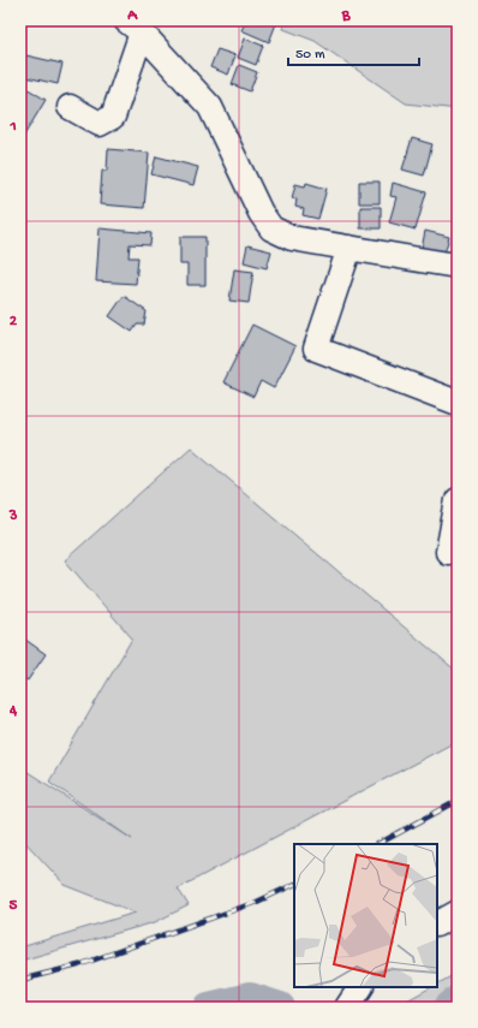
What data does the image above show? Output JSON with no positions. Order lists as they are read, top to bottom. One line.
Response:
{"scale_bar":"50 m","grid":{"columns":["A","B"],"rows":["1","2","3","4","5"]}}
